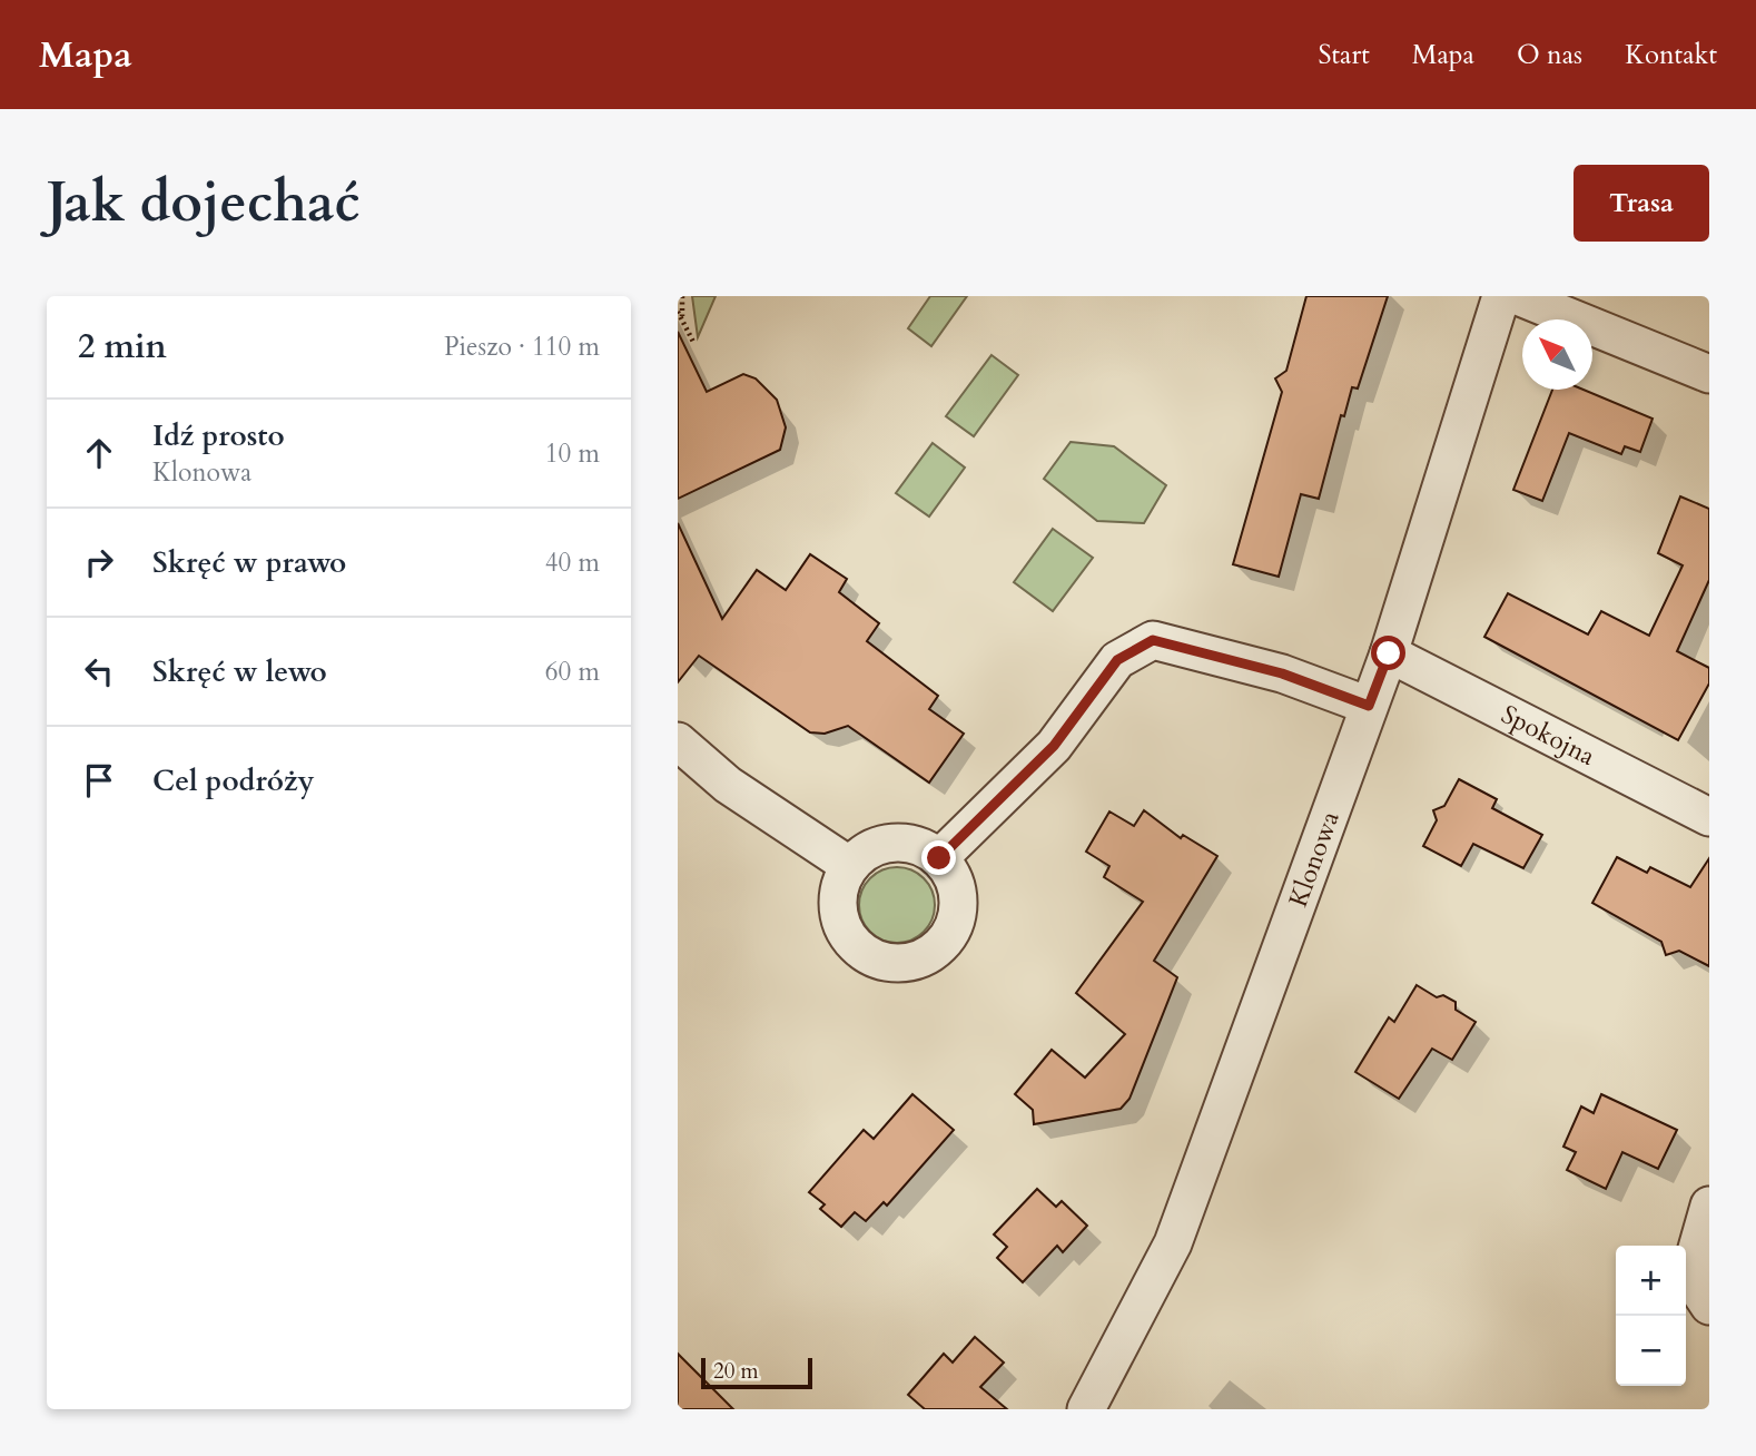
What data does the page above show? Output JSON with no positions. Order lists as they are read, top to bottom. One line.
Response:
{"streets":{"street":["Spokojna","Klonowa"]},"crossings":[["Spokojna","Klonowa"]],"scale_bar":"20 m","north":"top left","page":{"header":"Mapa","nav":["Start","Mapa","O nas","Kontakt"],"buttons":"Trasa","title":"Jak dojechać","heading":["2 min","Pieszo · 110 m"],"list":[["Idź prosto","Klonowa","10 m"],["Skręć w prawo","40 m"],["Skręć w lewo","60 m"],"Cel podróży"],"map_buttons":["+","−"],"scale":"20 m"}}
